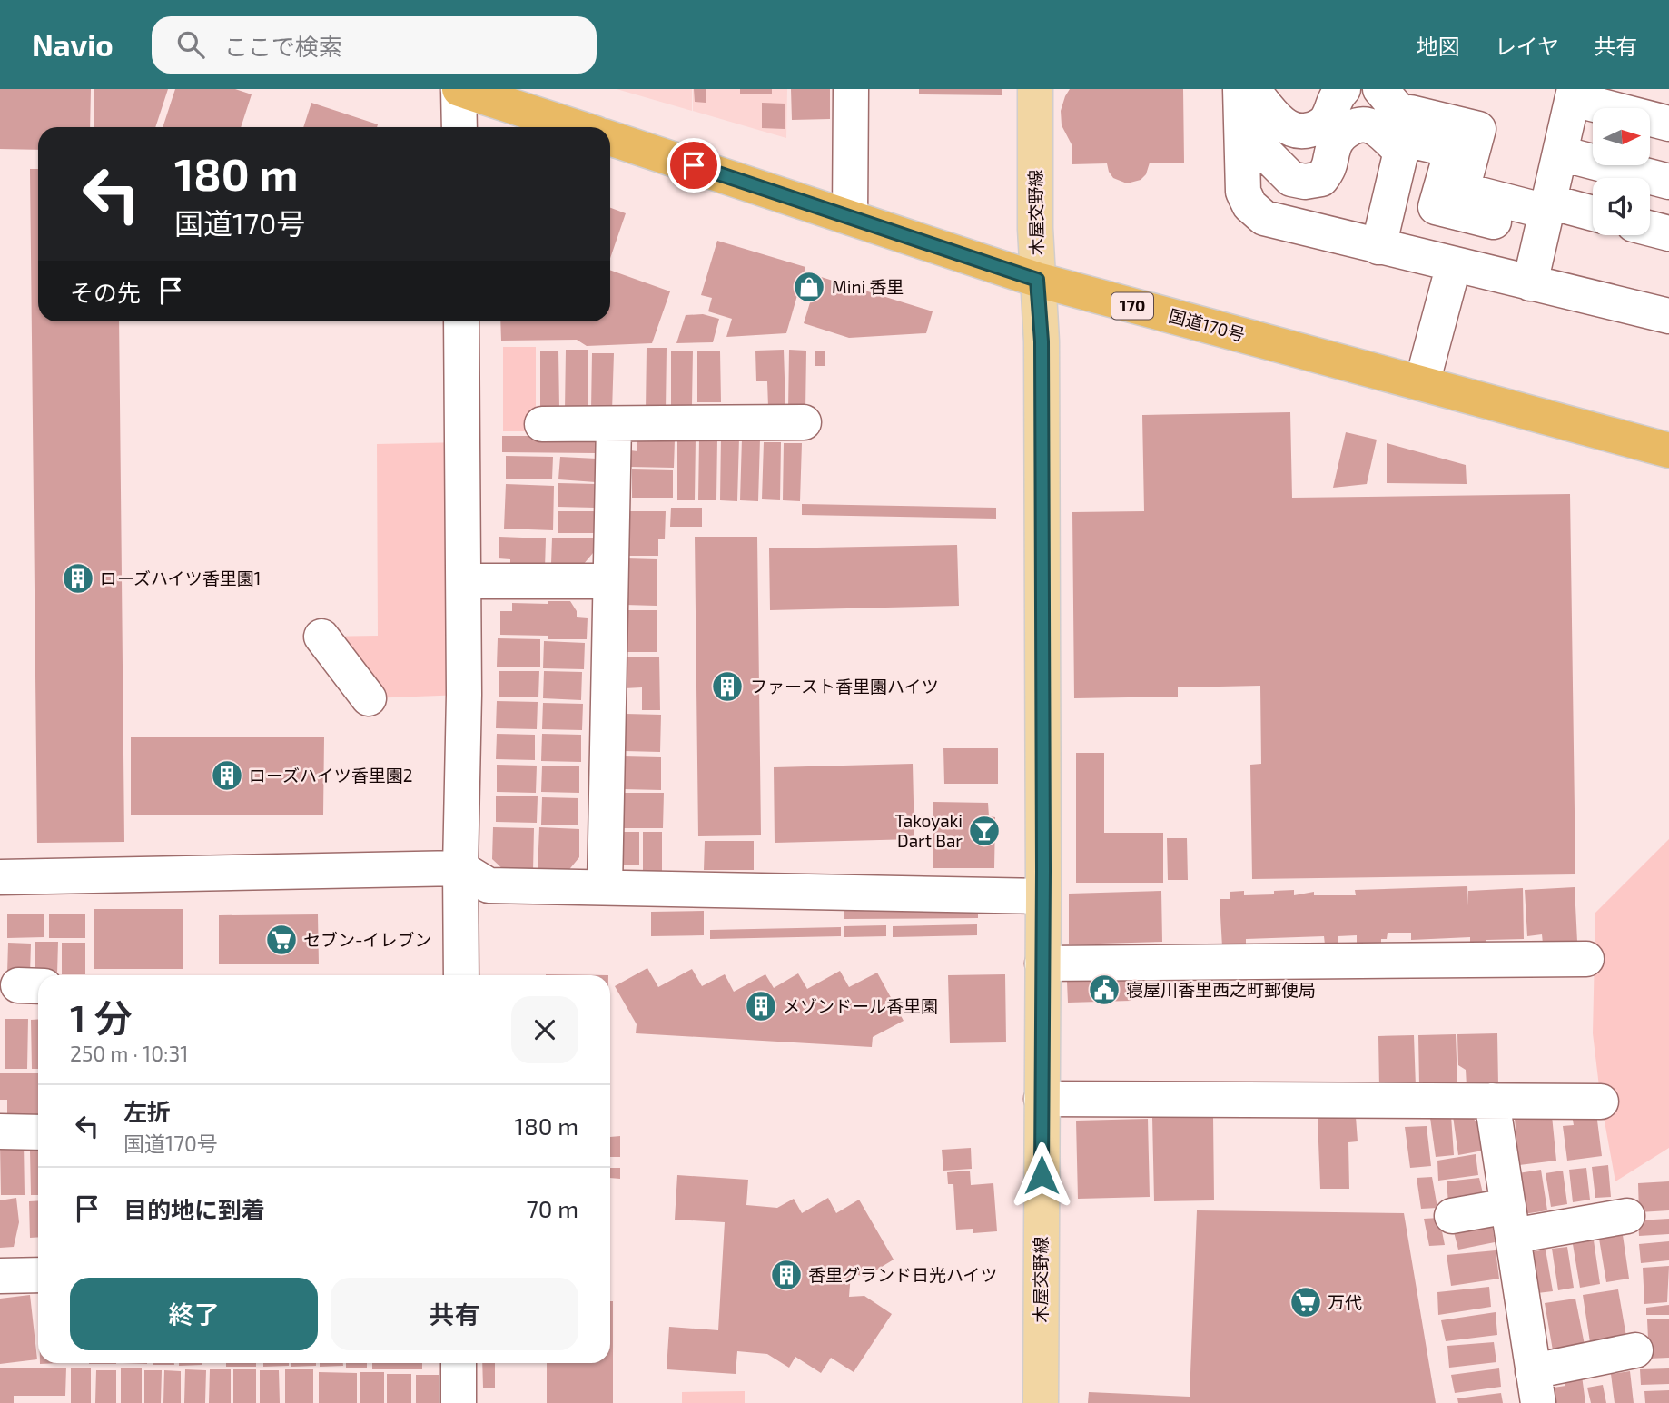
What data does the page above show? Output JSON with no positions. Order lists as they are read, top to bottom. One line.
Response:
{"streets":{"highway":["170","国道170号"],"main road":["木屋交野線"]},"crossings":[["木屋交野線","国道170号"]],"places":{"shop":["Mini 香里"],"building":["ローズハイツ香里園1","ファースト香里園ハイツ","ローズハイツ香里園2","メゾンドール香里園","香里グランド日光ハイツ"],"bar":["Takoyaki Dart Bar"],"supermarket":["セブン-イレブン","万代"],"public building":["寝屋川香里西之町郵便局"]},"north":"right","page":{"header":"Navio","search":"ここで検索","nav":["地図","レイヤ","共有"],"turn":["180 m","国道170号"],"then":"その先","heading":["1 分","250 m · 10:31"],"list":[{"name":"左折","note":"国道170号","value":"180 m"},{"name":"目的地に到着","value":"70 m"}],"buttons":["終了","共有"]}}
